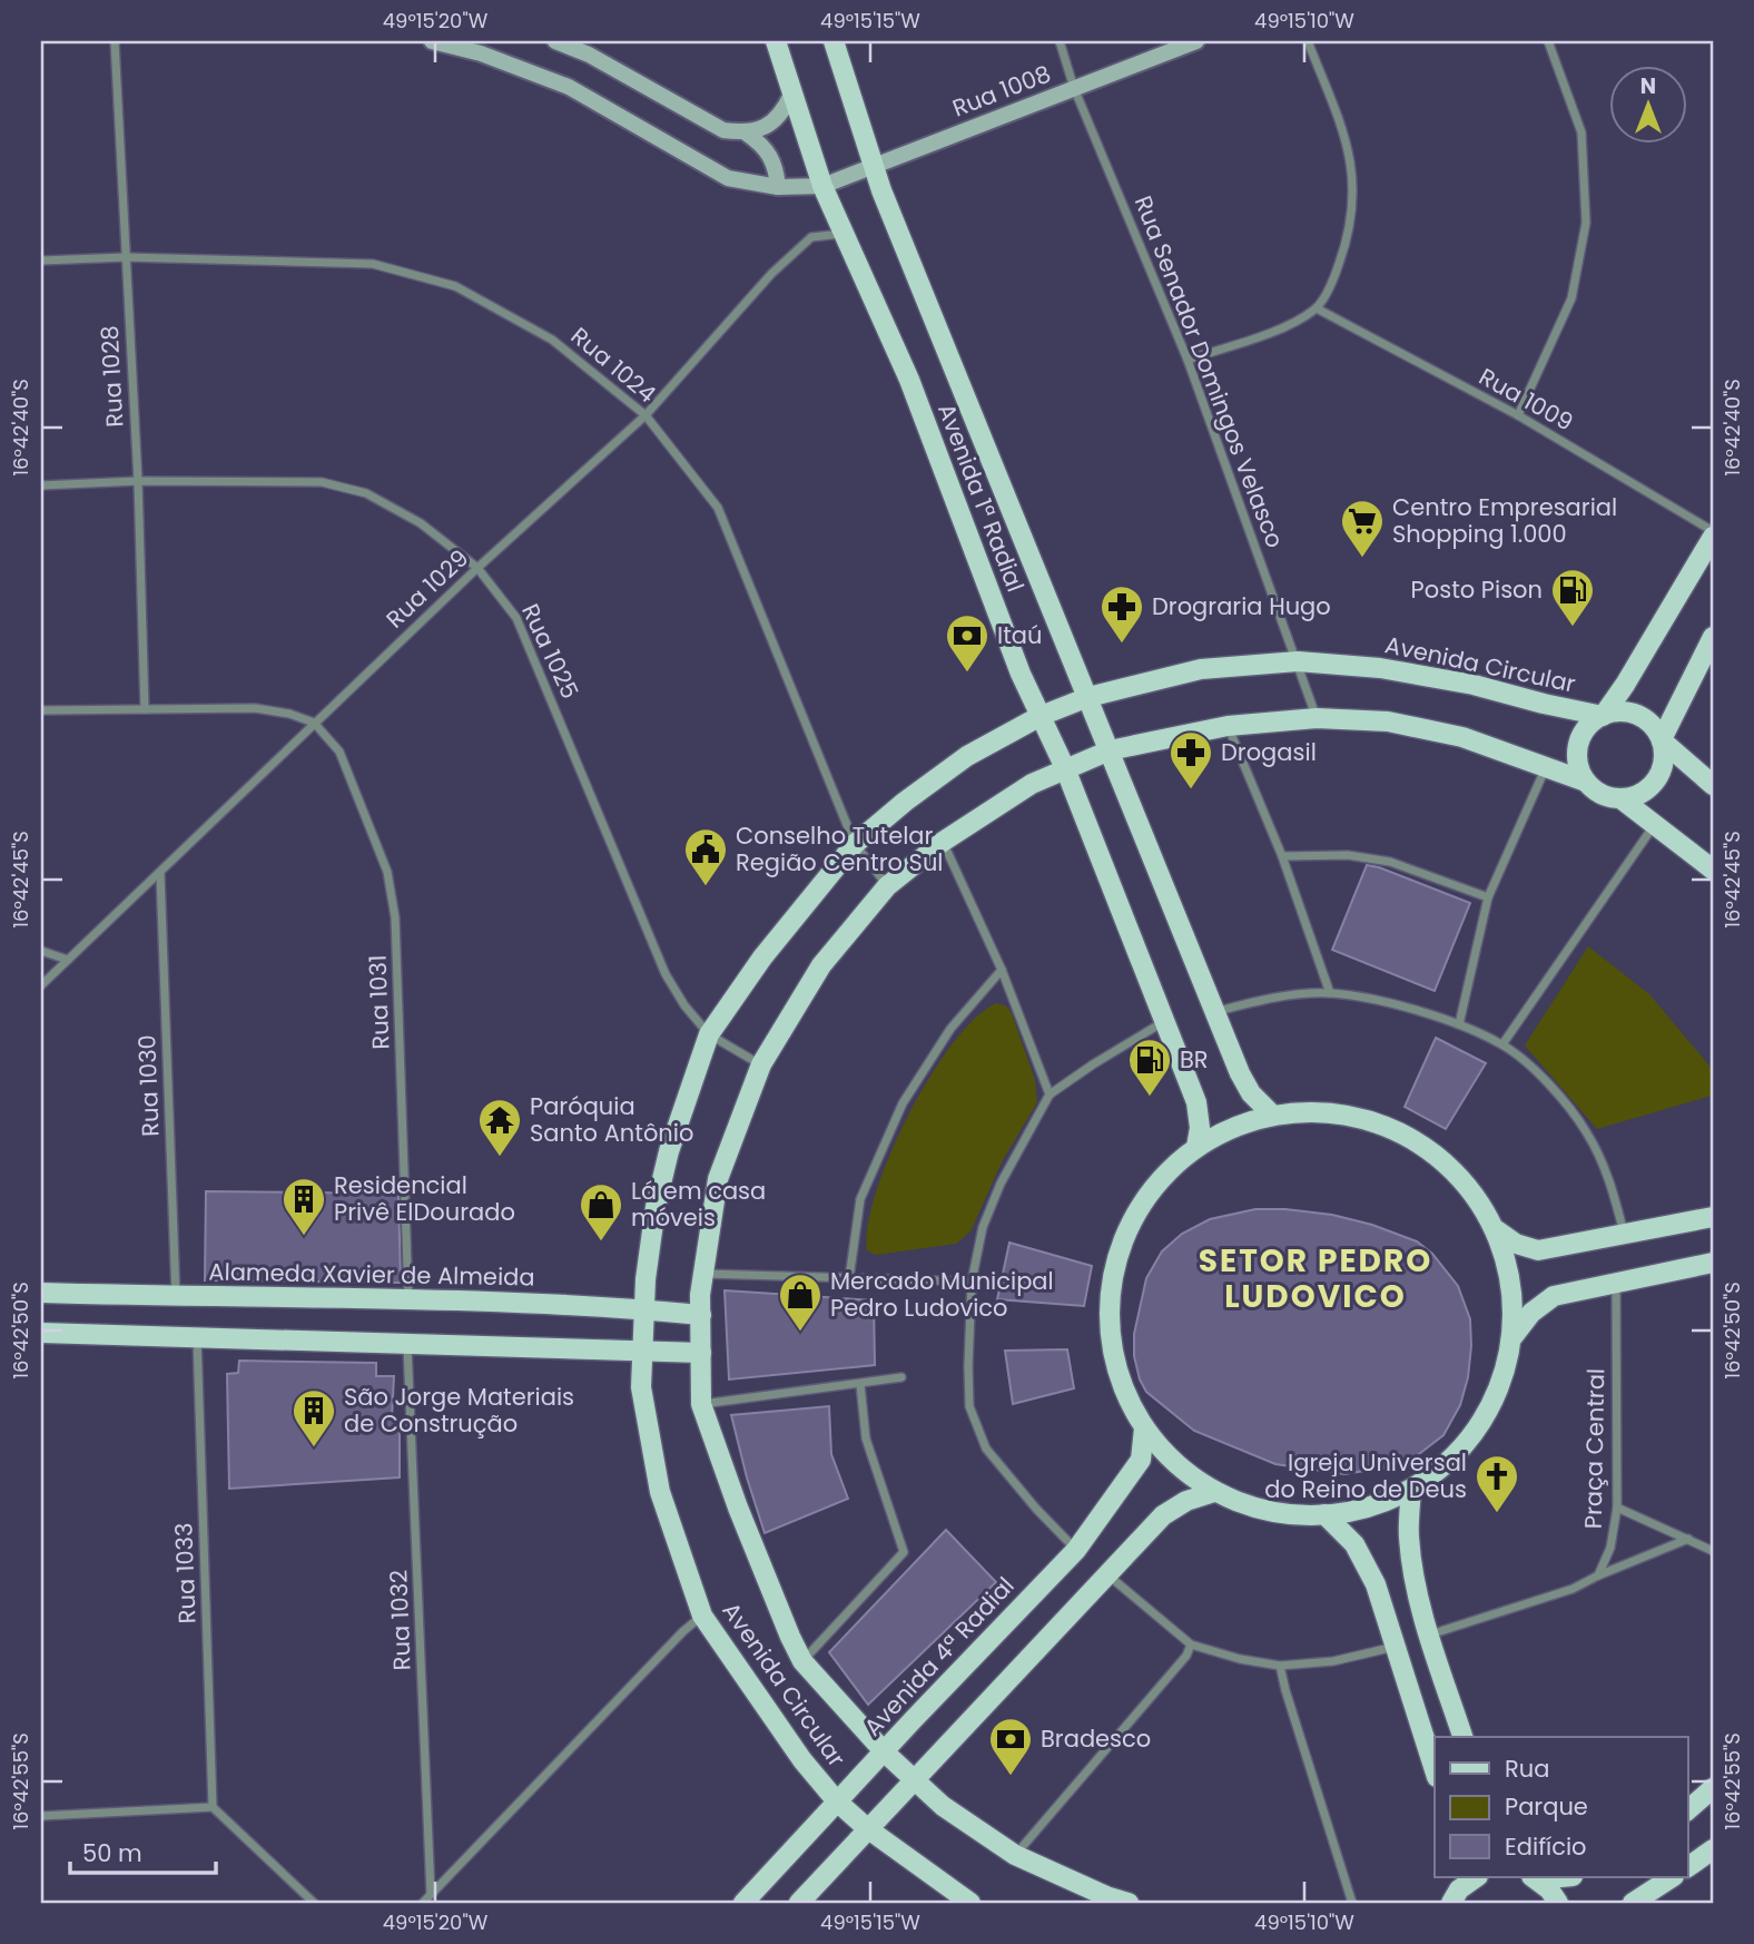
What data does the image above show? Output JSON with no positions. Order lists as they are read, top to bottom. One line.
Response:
{"streets":{"main road":["Rua 1008","Avenida 1ª Radial","Avenida Circular","Alameda Xavier de Almeida","Avenida 4ª Radial"],"street":["Rua 1024","Rua Senador Domingos Velasco","Rua 1028","Rua 1009","Rua 1029","Rua 1025","Rua 1031","Rua 1030","Praça Central","Rua 1033","Rua 1032"]},"crossings":[["Rua 1008","Rua Senador Domingos Velasco"],["Rua 1008","Avenida 1ª Radial"],["Rua 1024","Rua 1028"],["Rua 1024","Rua 1029"],["Rua 1024","Avenida Circular"],["Rua Senador Domingos Velasco","Avenida Circular"],["Rua 1028","Rua 1025"],["Avenida 1ª Radial","Rua 1029"],["Avenida 1ª Radial","Avenida Circular"],["Rua 1029","Rua 1025"],["Rua 1029","Rua 1031"],["Rua 1029","Rua 1030"],["Rua 1025","Avenida Circular"],["Avenida Circular","Alameda Xavier de Almeida"],["Avenida Circular","Avenida 4ª Radial"],["Rua 1031","Alameda Xavier de Almeida"],["Rua 1030","Alameda Xavier de Almeida"]],"districts":["SETOR PEDRO LUDOVICO"],"places":{"supermarket":["Centro Empresarial Shopping 1.000"],"fuel station":["Posto Pison","BR"],"pharmacy":["Drograria Hugo","Drogasil"],"bank":["Itaú","Bradesco"],"public building":["Conselho Tutelar Região Centro Sul"],"temple":["Paróquia Santo Antônio"],"building":["Residencial Privê ElDourado","São Jorge Materiais de Construção"],"shop":["Lá em casa móveis","Mercado Municipal Pedro Ludovico"],"church":["Igreja Universal do Reino de Deus"]},"legend":["Rua","Parque","Edifício"],"scale_bar":"50 m","north":"top","coordinates":["49°15'20\"W","49°15'15\"W","49°15'10\"W","16°42'40\"S","16°42'45\"S","16°42'50\"S","16°42'55\"S"]}
